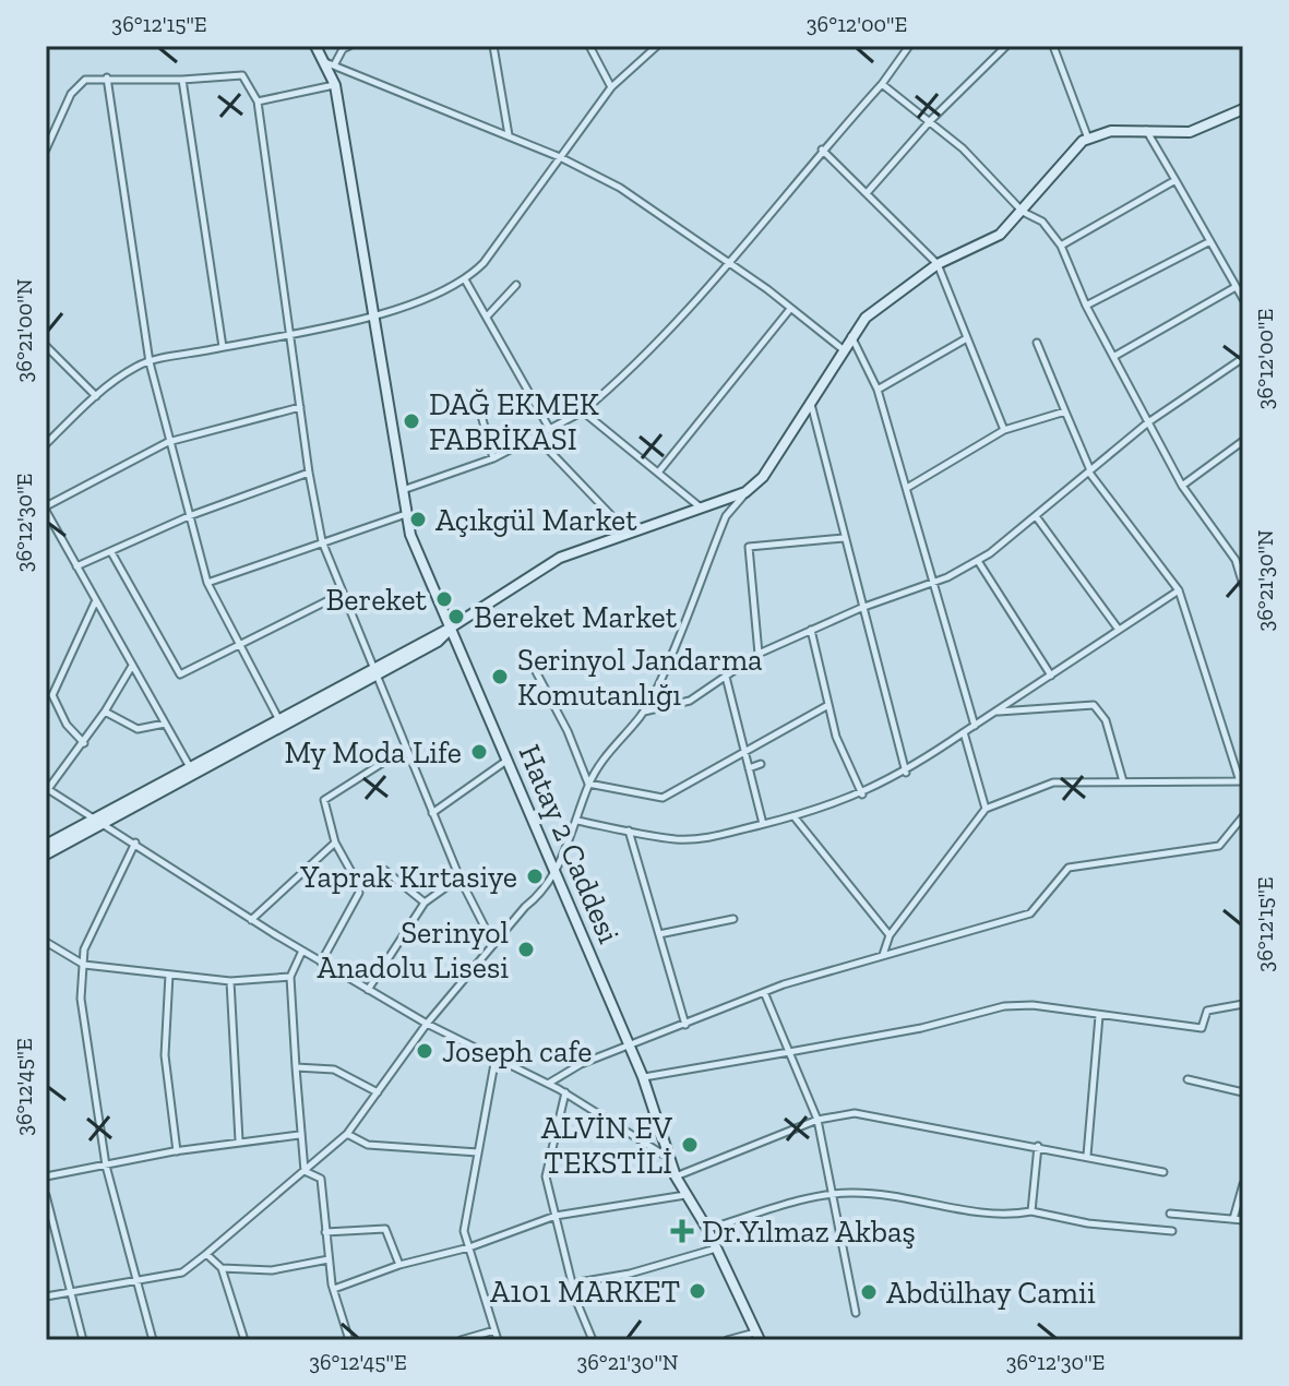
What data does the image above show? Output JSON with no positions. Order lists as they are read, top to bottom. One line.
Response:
{"streets":{"street":["Hatay 2 Caddesi"]},"places":{"other":["DAĞ EKMEK FABRİKASI","Açıkgül Market","Bereket","Bereket Market","Serinyol Jandarma Komutanlığı","My Moda Life","Yaprak Kırtasiye","Serinyol Anadolu Lisesi","Joseph cafe","ALVİN EV TEKSTİLİ","A101 MARKET","Abdülhay Camii"],"health":["Dr.Yılmaz Akbaş"]},"coordinates":["36°12'15\"E","36°12'00\"E","36°21'00\"N","36°12'30\"E","36°21'30\"N","36°12'45\"E"]}
